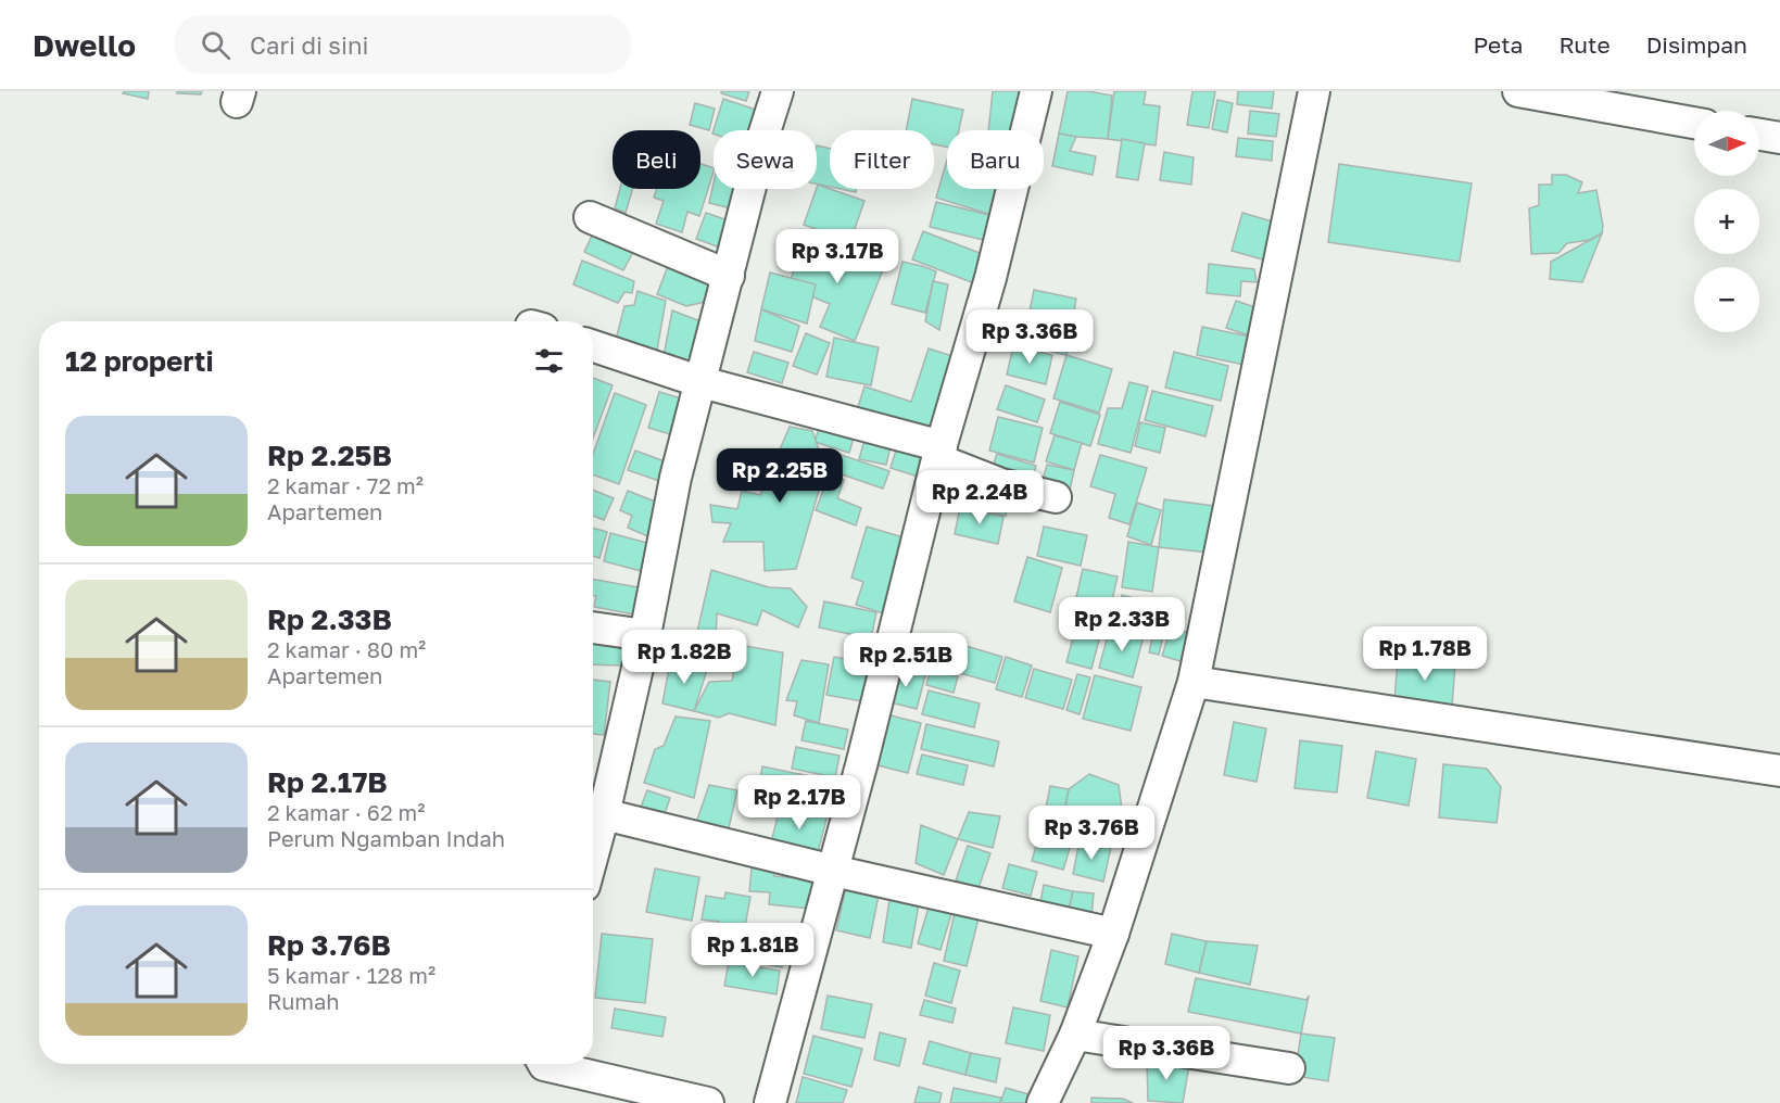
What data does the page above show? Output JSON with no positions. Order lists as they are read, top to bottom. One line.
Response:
{"north":"right","page":{"header":"Dwello","search":"Cari di sini","nav":["Peta","Rute","Disimpan"],"map_buttons":["+","−"],"chip":["Beli","Sewa","Filter","Baru"],"price":["Rp 3.17B","Rp 3.36B","Rp 2.25B","Rp 2.24B","Rp 2.33B","Rp 1.78B","Rp 1.82B","Rp 2.51B","Rp 2.17B","Rp 3.76B","Rp 1.81B","Rp 3.36B"],"heading":"12 properti","list":[{"name":"Rp 2.25B","note":"2 kamar · 72 m² · Apartemen"},{"name":"Rp 2.33B","note":"2 kamar · 80 m² · Apartemen"},{"name":"Rp 2.17B","note":"2 kamar · 62 m² · Perum Ngamban Indah"},{"name":"Rp 3.76B","note":"5 kamar · 128 m² · Rumah"}]}}
